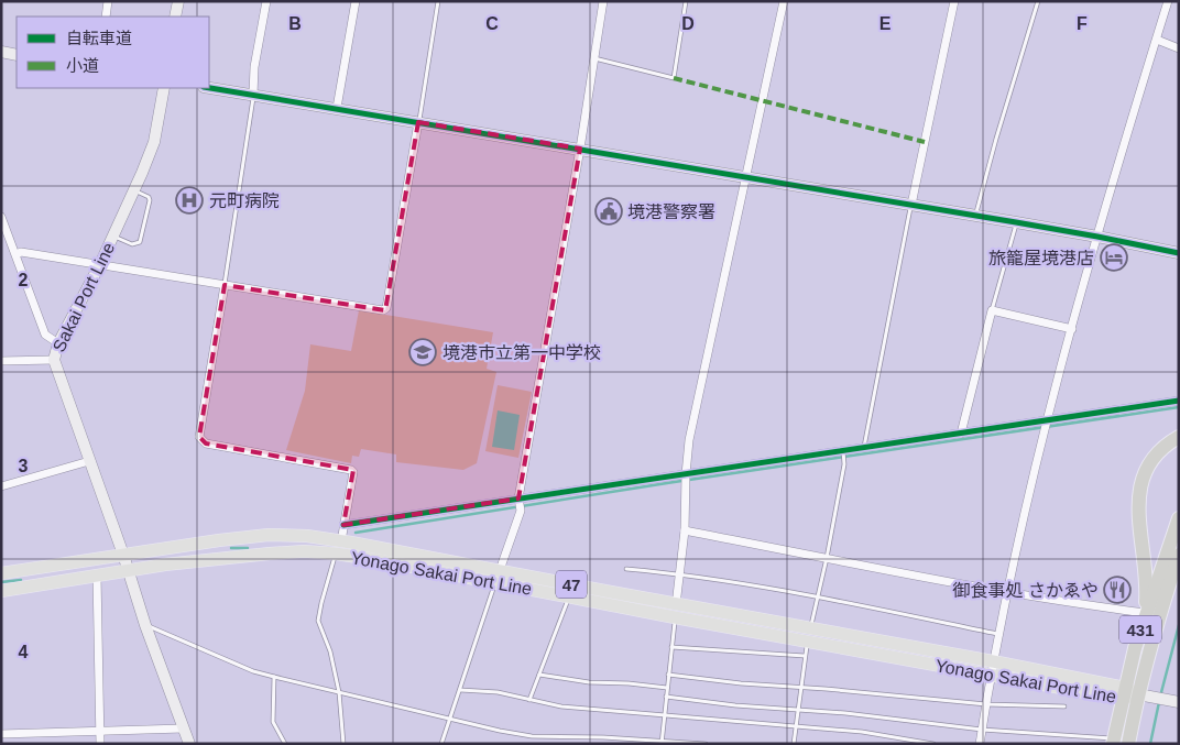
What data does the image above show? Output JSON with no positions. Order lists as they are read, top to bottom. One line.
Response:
{"streets":{"highway":["431"],"main road":["Yonago Sakai Port Line","47"],"street":["Sakai Port Line"]},"crossings":[["Sakai Port Line","Yonago Sakai Port Line"],["Yonago Sakai Port Line","431"]],"places":{"hospital":["元町病院"],"public building":["境港警察署"],"hotel":["旅籠屋境港店"],"school or university":["境港市立第一中学校"],"restaurant":["御食事処 さかゑや"]},"legend":["自転車道","小道"],"grid":{"columns":["B","C","D","E","F"],"rows":["2","3","4"]}}
